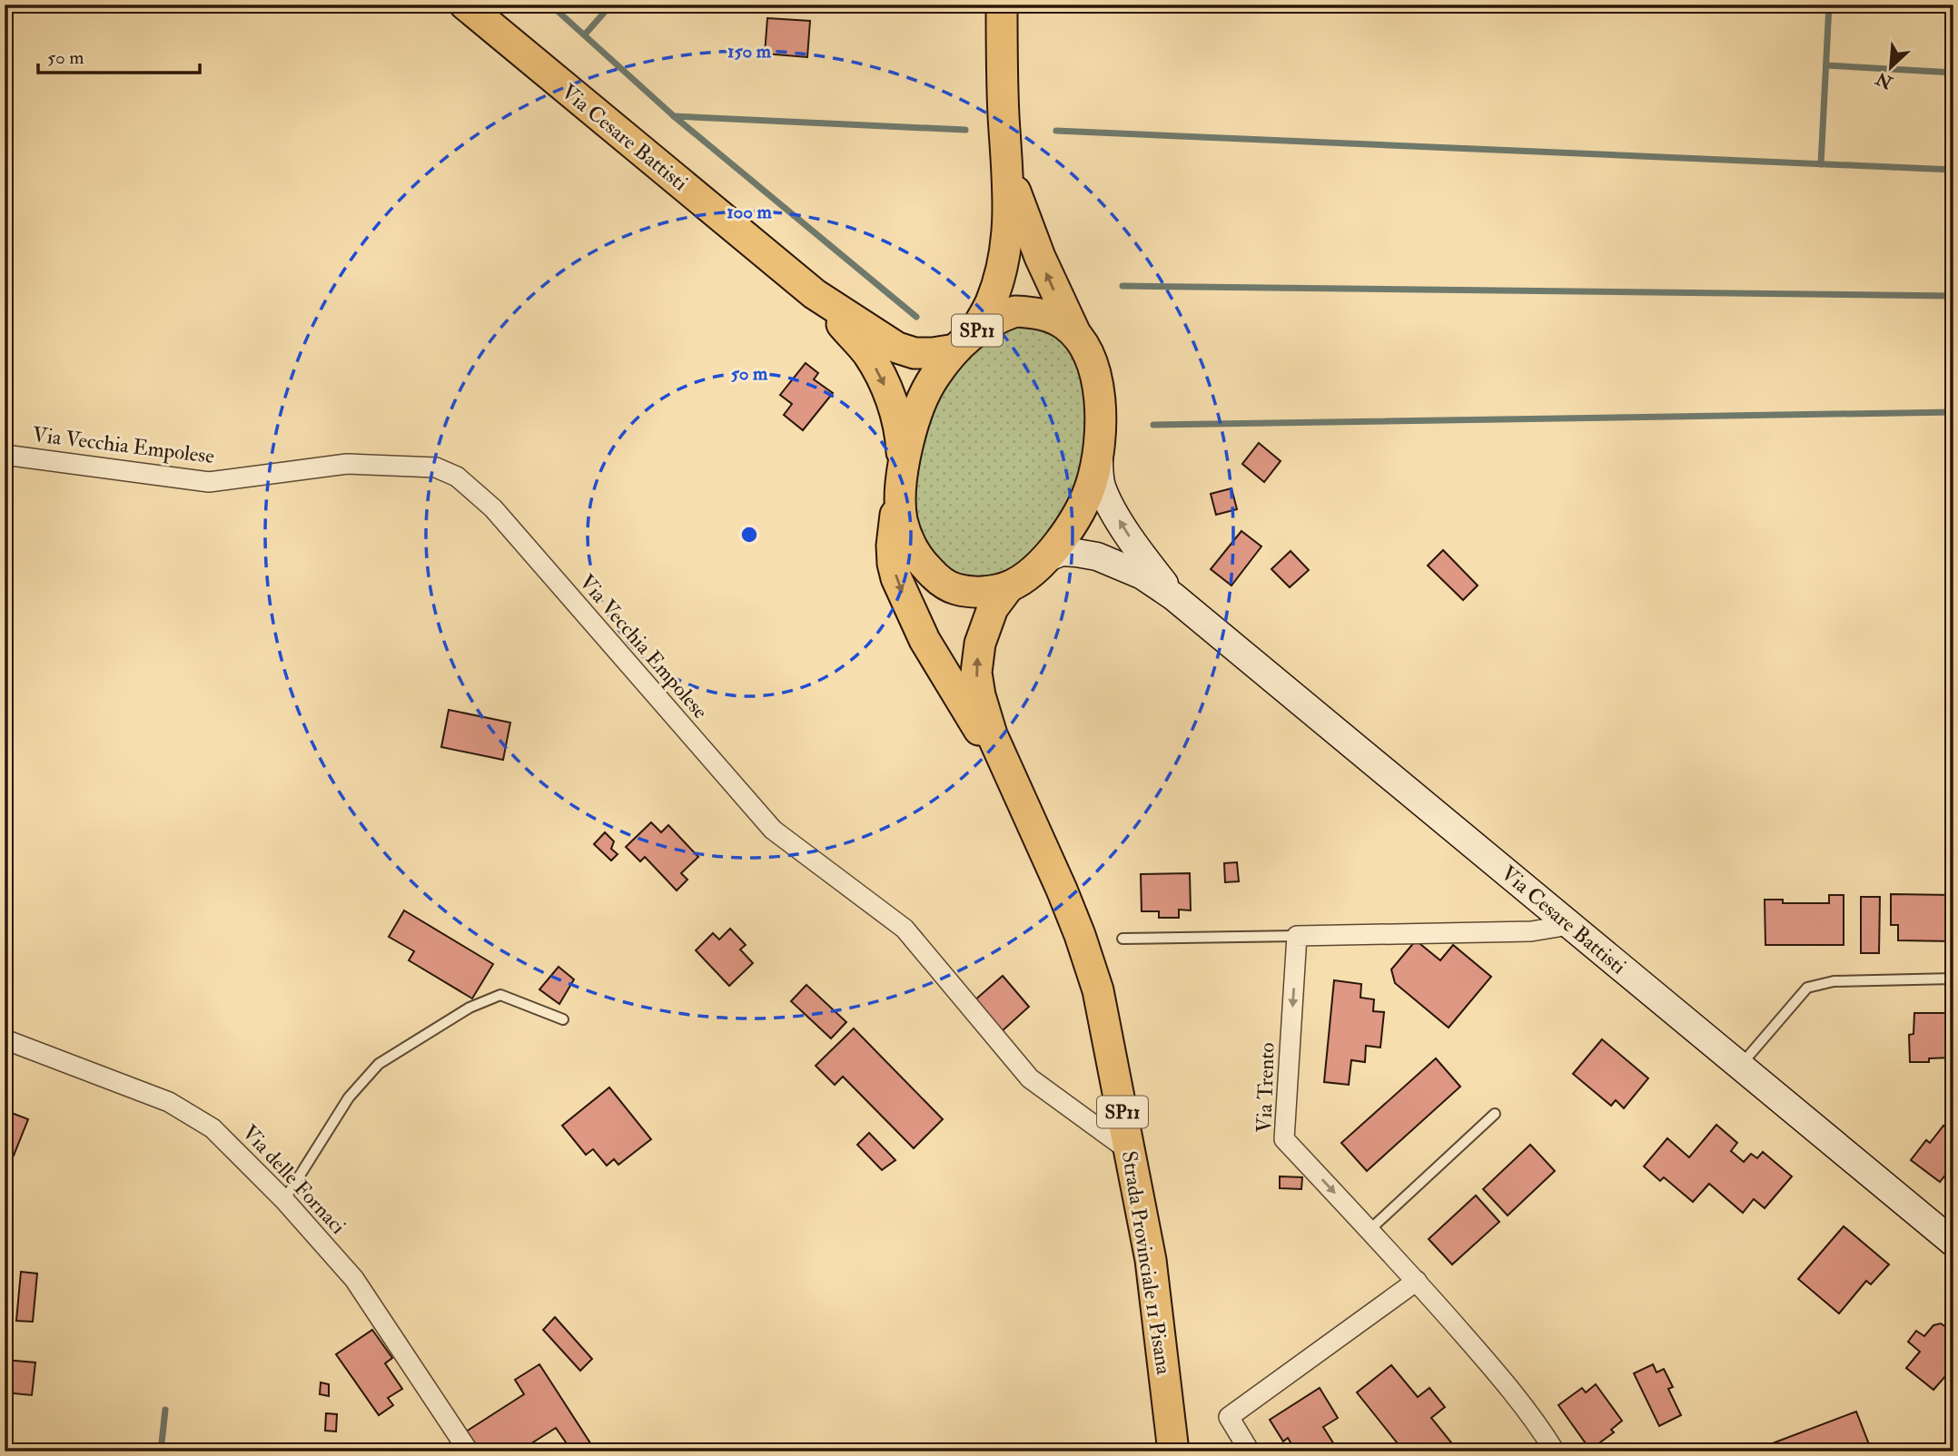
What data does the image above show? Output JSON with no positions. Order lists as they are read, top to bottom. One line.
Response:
{"streets":{"main road":["Via Cesare Battisti","SP11","Strada Provinciale 11 Pisana"],"street":["Via Vecchia Empolese","Via Trento","Via delle Fornaci"]},"crossings":[["Via Cesare Battisti","Strada Provinciale 11 Pisana"],["Via Vecchia Empolese","Strada Provinciale 11 Pisana"]],"one_way":["Via Trento"],"scale_bar":"50 m","north":"bottom left","rings":["150 m","100 m","50 m"]}
